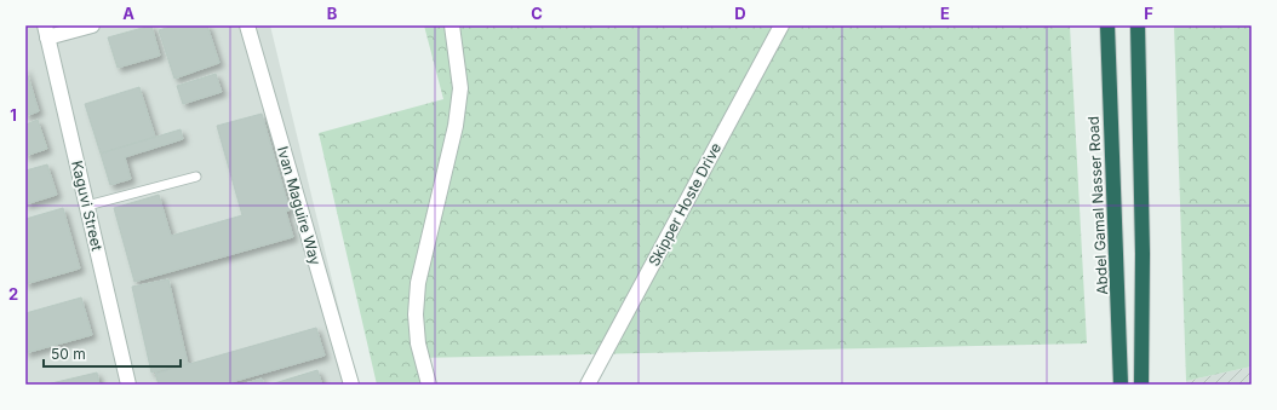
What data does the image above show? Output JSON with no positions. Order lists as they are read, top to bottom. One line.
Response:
{"streets":{"highway":["Abdel Gamal Nasser Road"],"street":["Skipper Hoste Drive","Kaguvi Street","Ivan Maguire Way"]},"scale_bar":"50 m","grid":{"columns":["A","B","C","D","E","F"],"rows":["1","2"]}}
